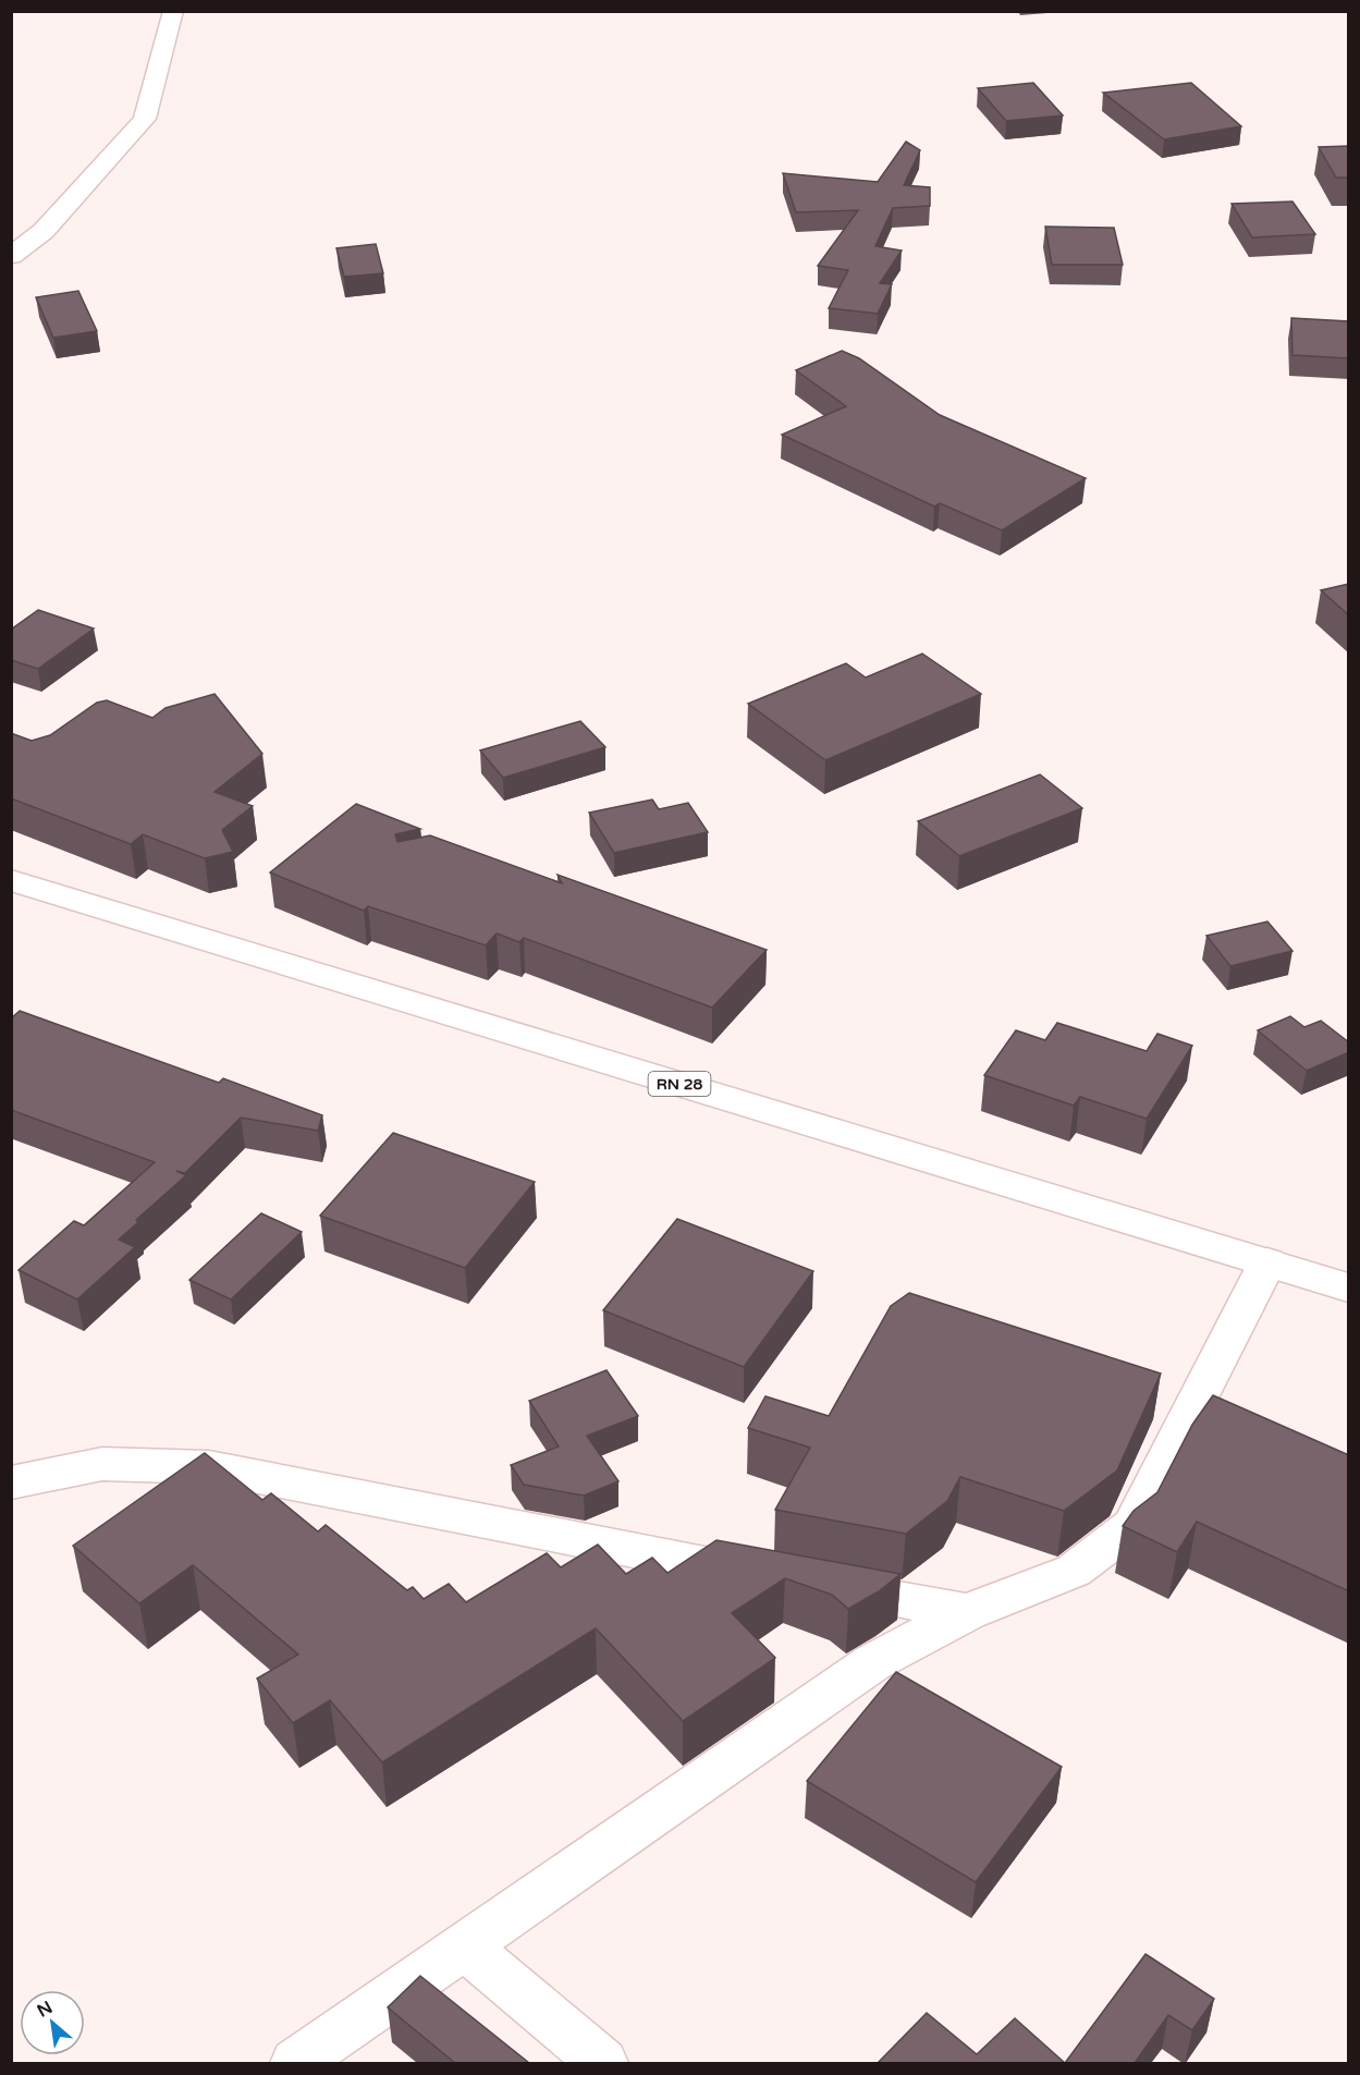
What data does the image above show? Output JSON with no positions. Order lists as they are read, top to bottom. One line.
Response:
{"streets":{"street":["RN 28"]},"north":"top left"}
